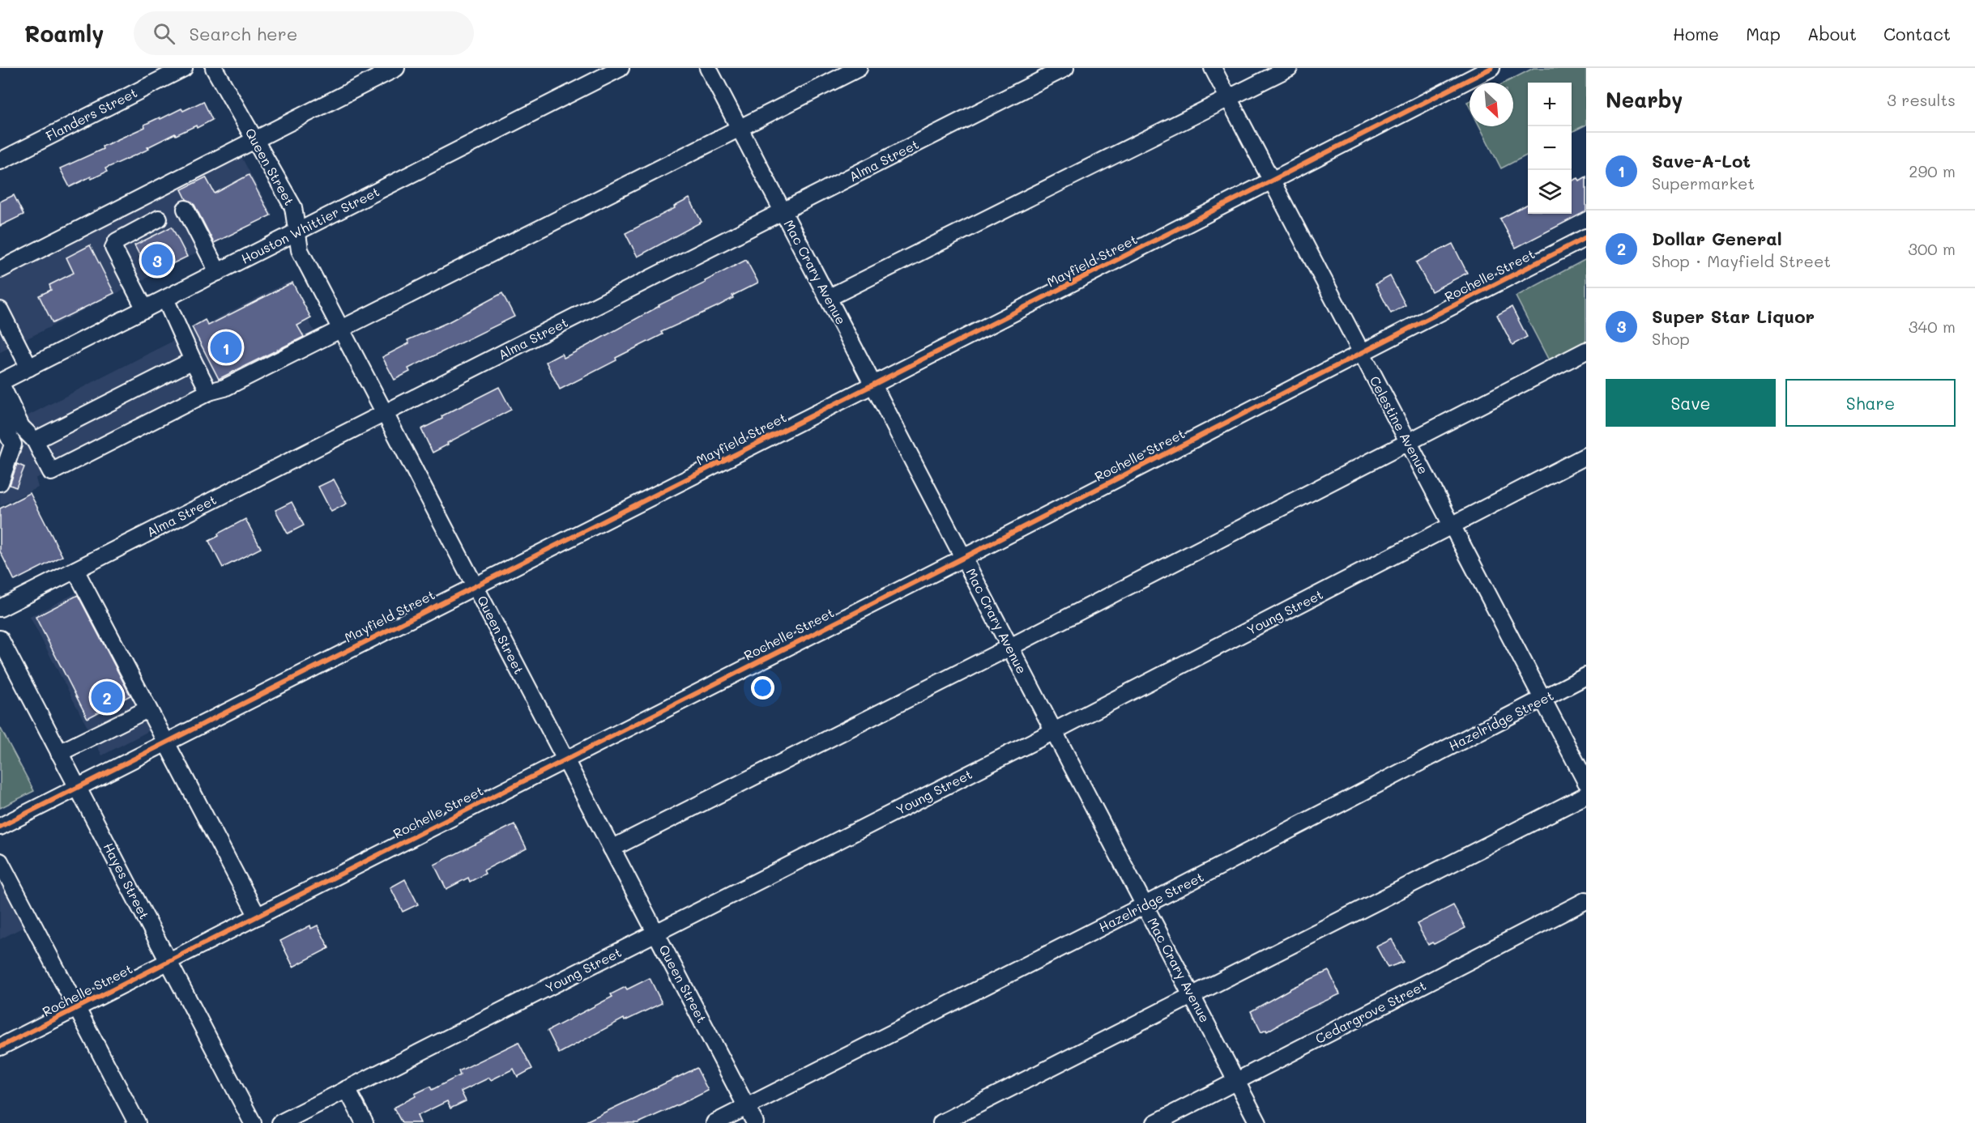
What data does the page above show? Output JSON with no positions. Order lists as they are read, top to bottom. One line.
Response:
{"streets":{"street":["Flanders Street","Alma Street","Queen Street","Houston Whittier Street","Mayfield Street","Mac Crary Avenue","Rochelle Street","Celestine Avenue","Young Street","Hazelridge Street","Hayes Street","Cedargrove Street"]},"crossings":[["Alma Street","Queen Street"],["Alma Street","Mac Crary Avenue"],["Queen Street","Houston Whittier Street"],["Queen Street","Mayfield Street"],["Queen Street","Rochelle Street"],["Queen Street","Young Street"],["Queen Street","Hazelridge Street"],["Mayfield Street","Mac Crary Avenue"],["Mayfield Street","Celestine Avenue"],["Mayfield Street","Hayes Street"],["Mac Crary Avenue","Rochelle Street"],["Mac Crary Avenue","Young Street"],["Mac Crary Avenue","Hazelridge Street"],["Mac Crary Avenue","Cedargrove Street"],["Rochelle Street","Celestine Avenue"],["Rochelle Street","Hayes Street"],["Celestine Avenue","Young Street"],["Celestine Avenue","Hazelridge Street"]],"north":"bottom right","page":{"header":"Roamly","search":"Search here","nav":["Home","Map","About","Contact"],"heading":["Nearby","3 results"],"map_buttons":["+","−"],"list":[{"mark":"1","name":"Save-A-Lot","note":"Supermarket","value":"290 m"},{"mark":"2","name":"Dollar General","note":"Shop · Mayfield Street","value":"300 m"},{"mark":"3","name":"Super Star Liquor","note":"Shop","value":"340 m"}],"pins":["3","1","2"],"buttons":["Save","Share"]}}
